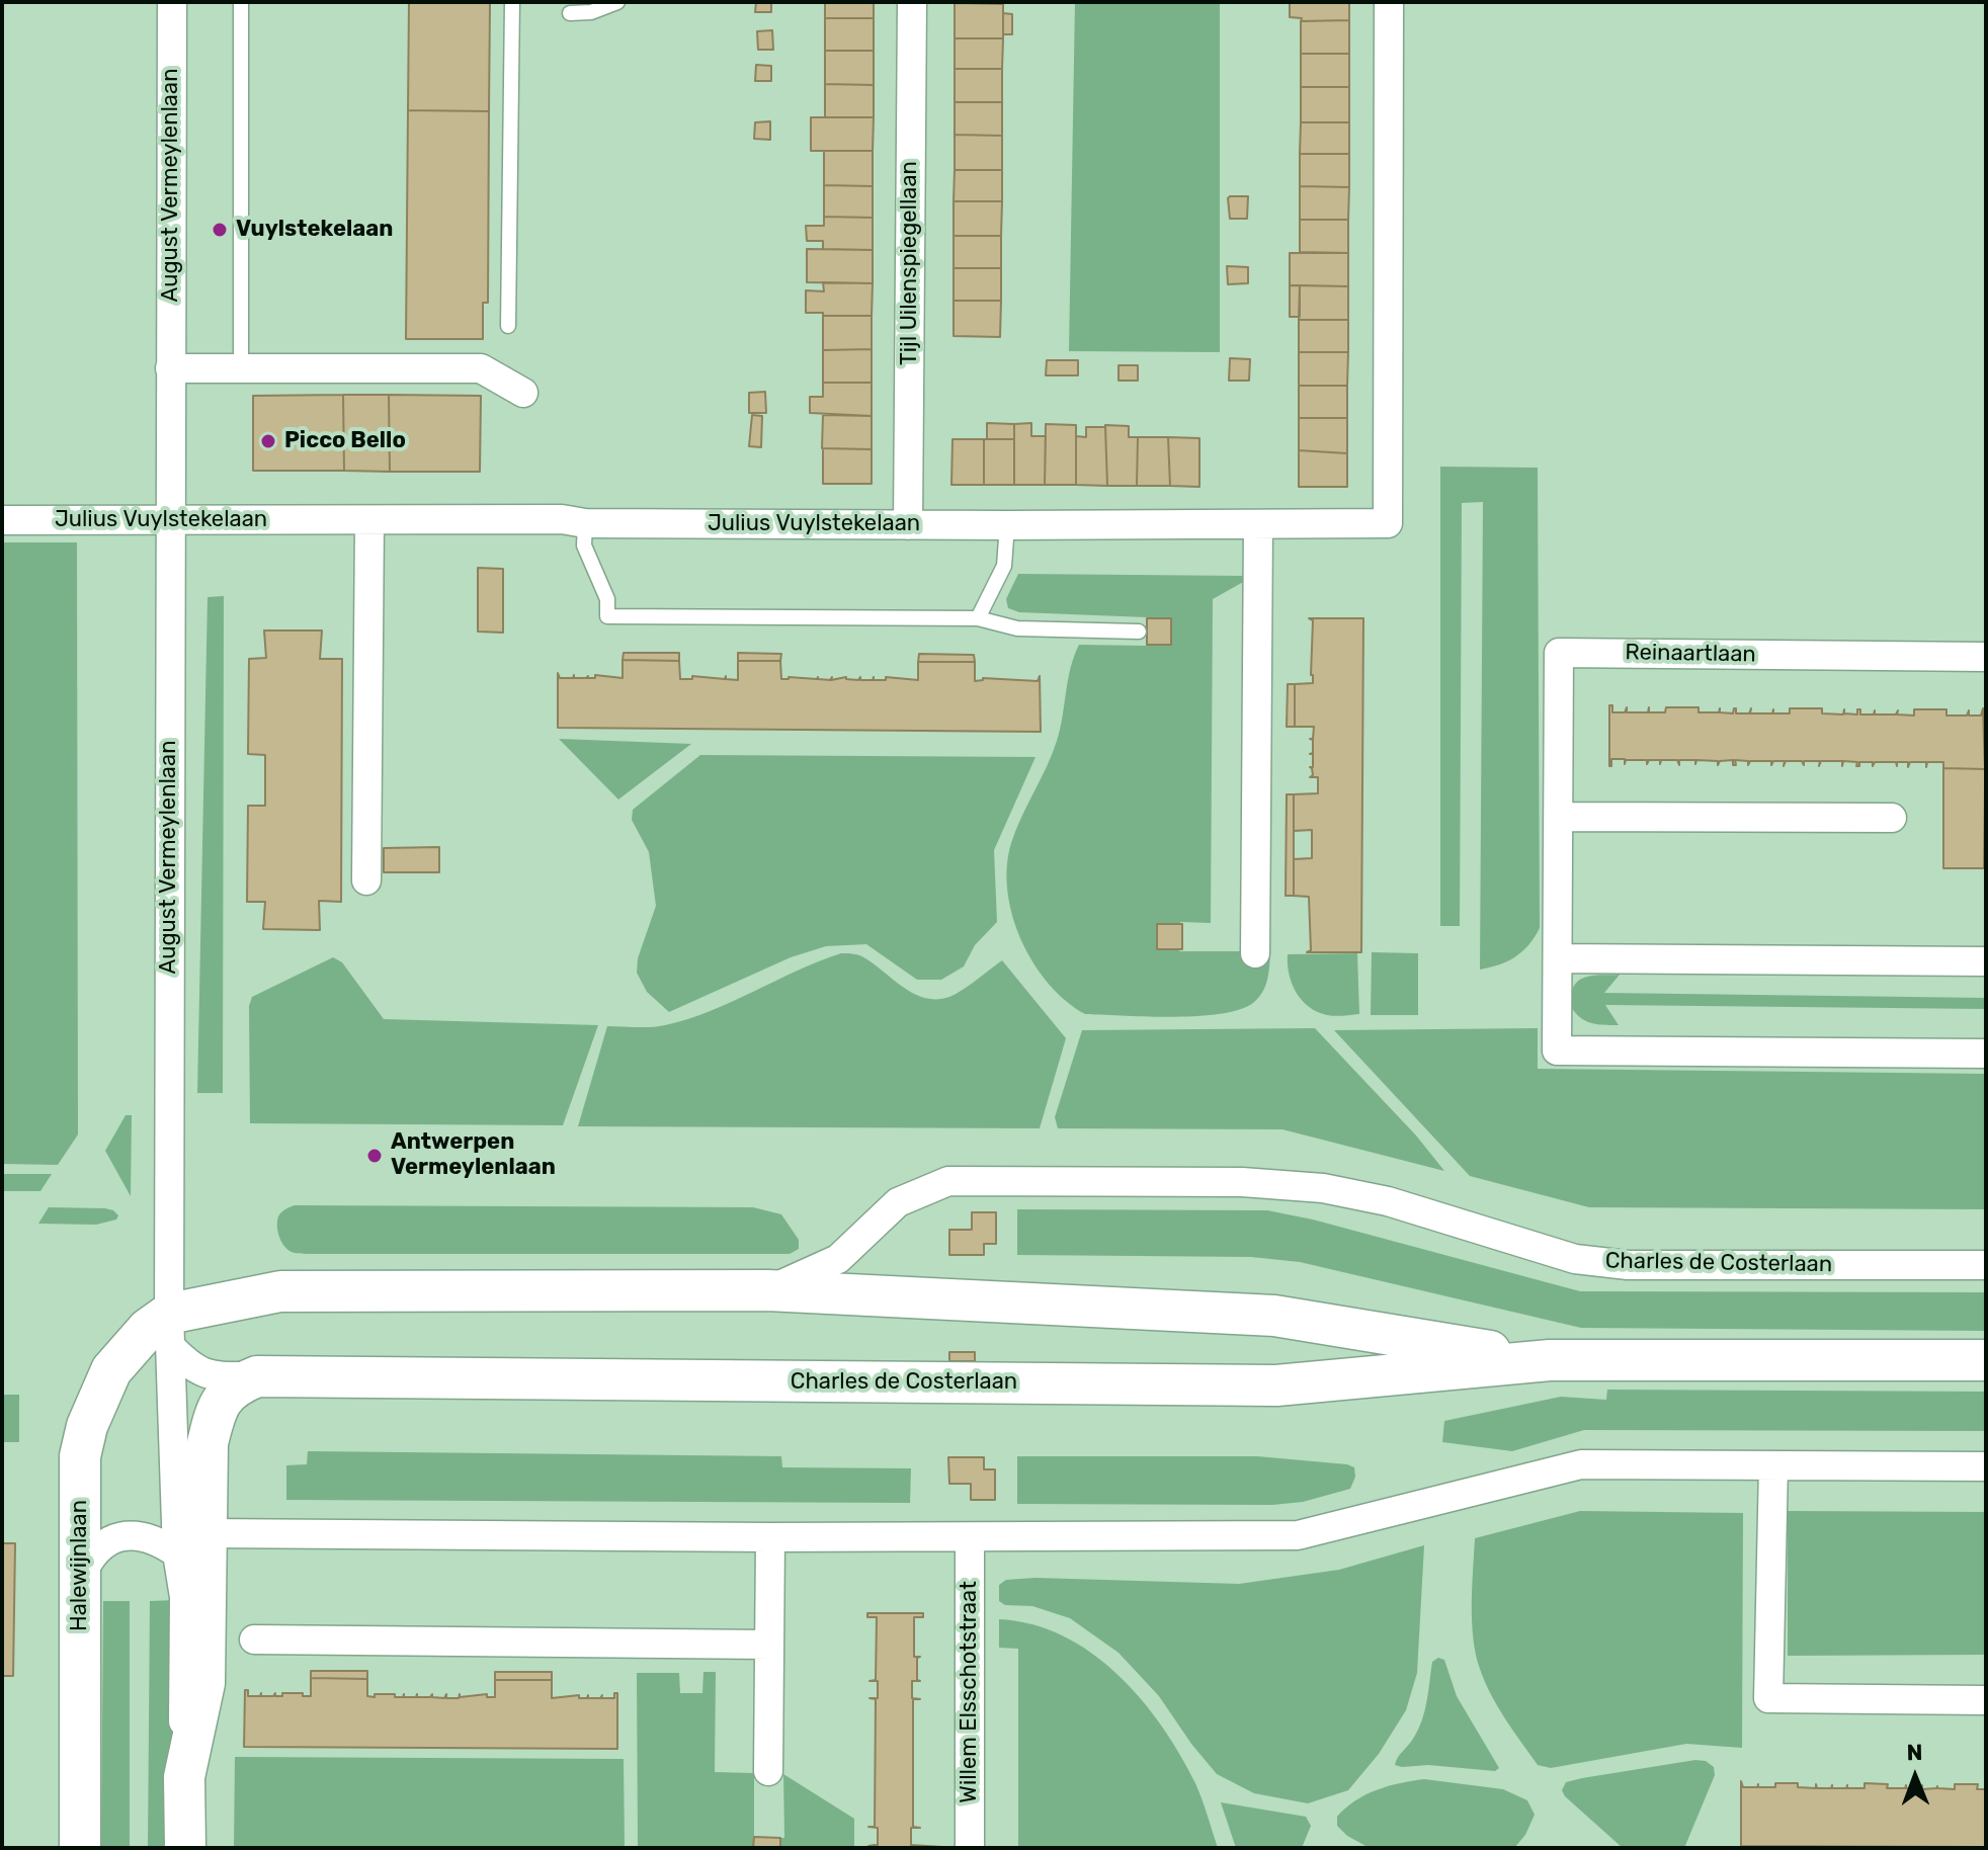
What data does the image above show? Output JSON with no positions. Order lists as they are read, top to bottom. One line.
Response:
{"streets":{"main road":["Charles de Costerlaan","Halewijnlaan"],"street":["August Vermeylenlaan","Tijl Uilenspiegellaan","Julius Vuylstekelaan","Reinaartlaan","Willem Elsschotstraat"]},"crossings":[["August Vermeylenlaan","Julius Vuylstekelaan"],["August Vermeylenlaan","Charles de Costerlaan"],["August Vermeylenlaan","Halewijnlaan"],["Tijl Uilenspiegellaan","Julius Vuylstekelaan"],["Charles de Costerlaan","Halewijnlaan"]],"places":["Vuylstekelaan","Picco Bello","Antwerpen Vermeylenlaan"],"north":"top"}
